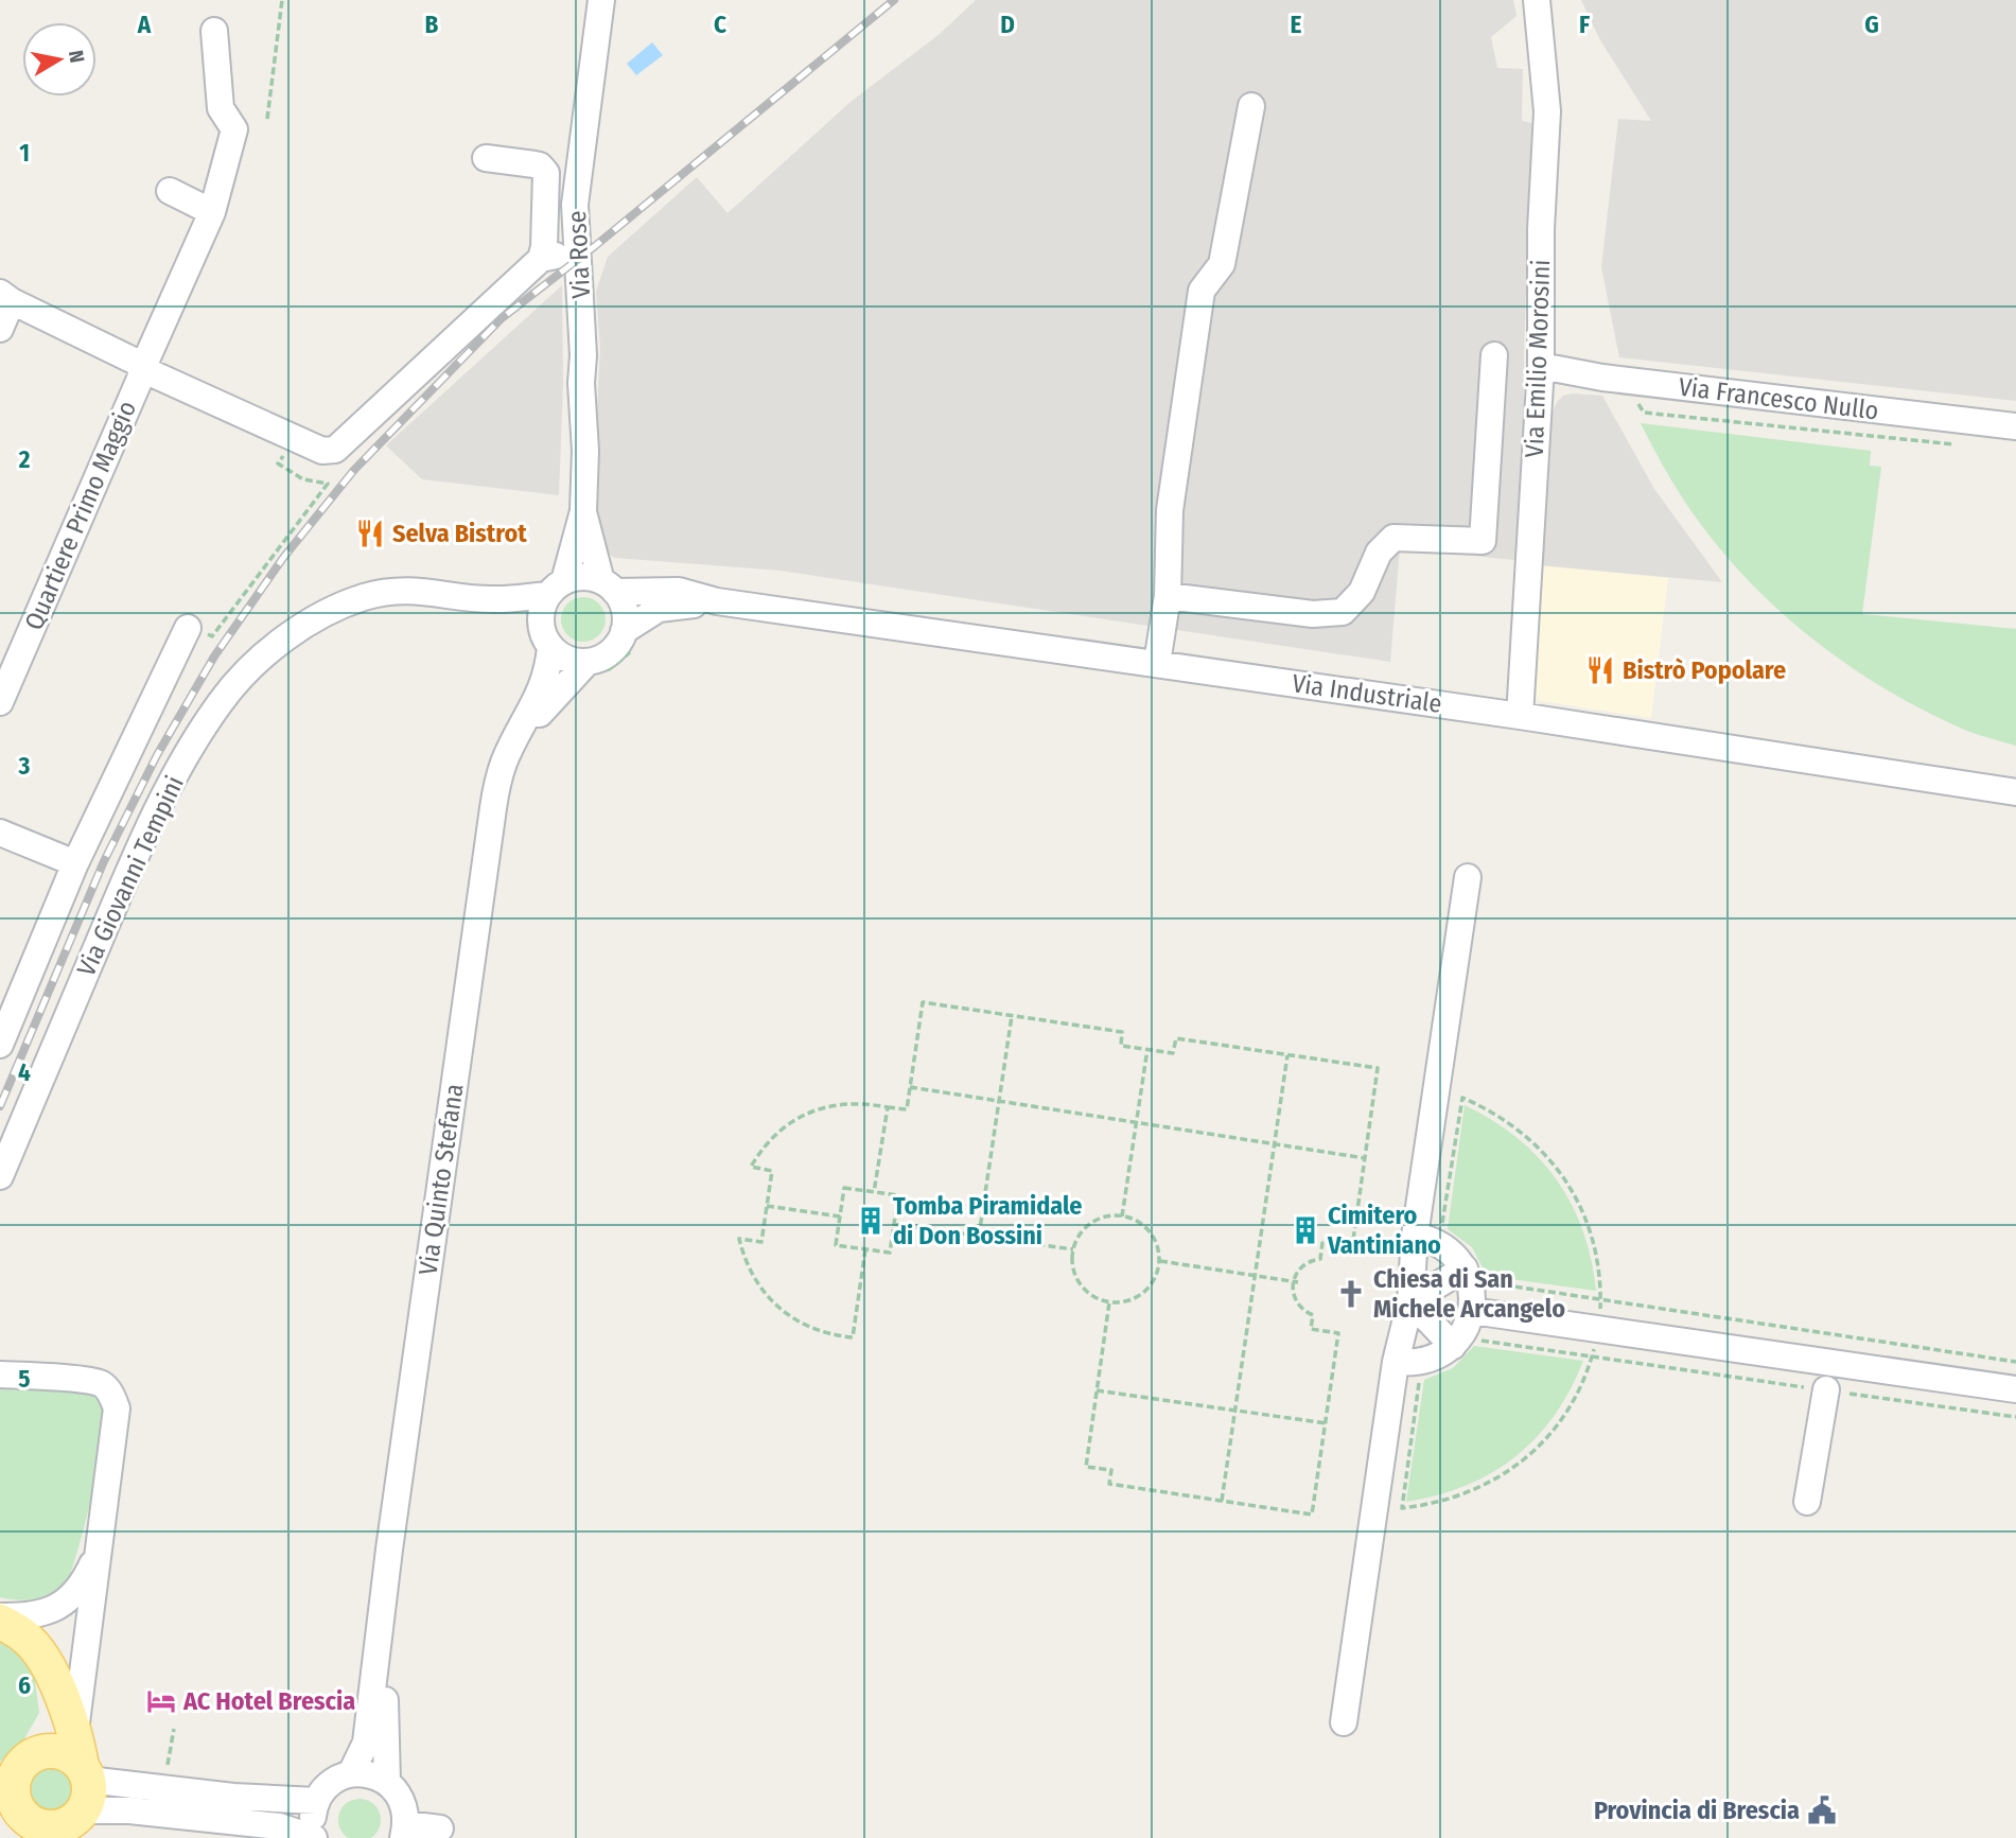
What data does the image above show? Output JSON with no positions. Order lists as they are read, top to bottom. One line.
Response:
{"streets":{"street":["Via Rose","Via Emilio Morosini","Via Francesco Nullo","Quartiere Primo Maggio","Via Industriale","Via Giovanni Tempini","Via Quinto Stefana"]},"crossings":[["Via Rose","Via Industriale"],["Via Rose","Via Giovanni Tempini"],["Via Rose","Via Quinto Stefana"],["Via Emilio Morosini","Via Francesco Nullo"],["Via Emilio Morosini","Via Industriale"],["Via Industriale","Via Giovanni Tempini"],["Via Industriale","Via Quinto Stefana"],["Via Giovanni Tempini","Via Quinto Stefana"]],"places":{"restaurant":["Selva Bistrot","Bistrò Popolare"],"building":["Tomba Piramidale di Don Bossini","Cimitero Vantiniano"],"church":["Chiesa di San Michele Arcangelo"],"hotel":["AC Hotel Brescia"],"public building":["Provincia di Brescia"]},"north":"right","grid":{"columns":["A","B","C","D","E","F","G"],"rows":["1","2","3","4","5","6"]}}
